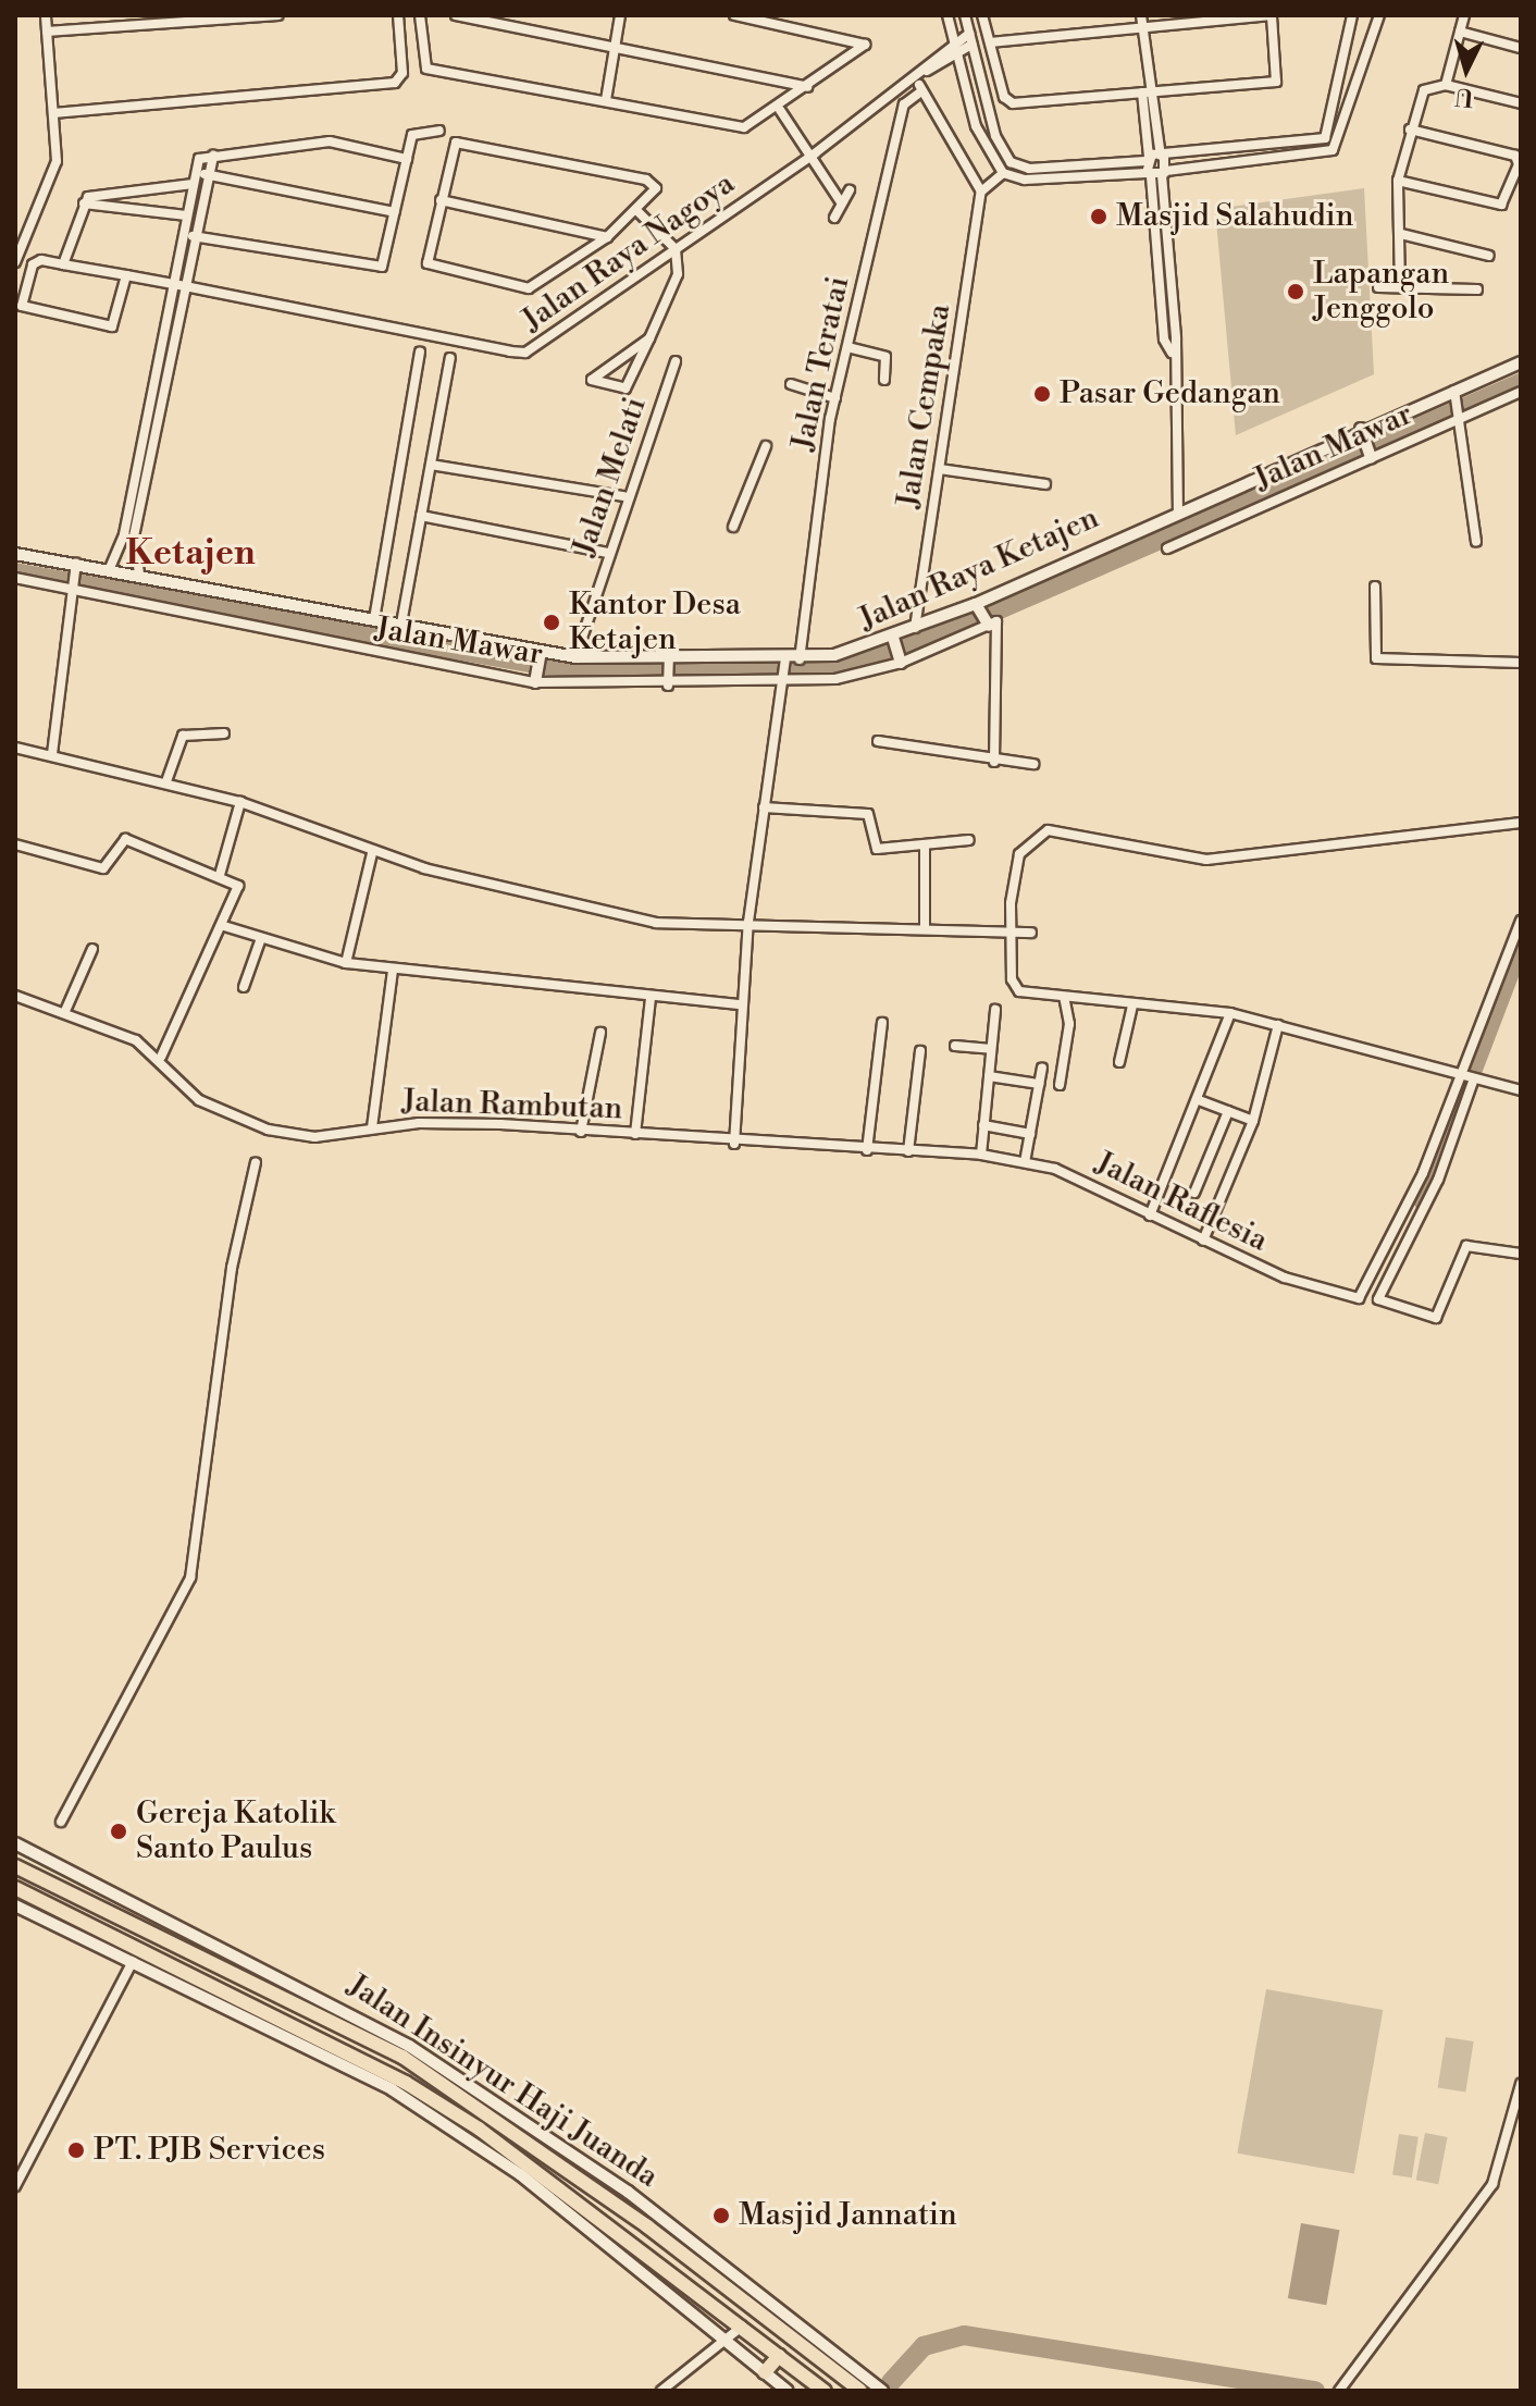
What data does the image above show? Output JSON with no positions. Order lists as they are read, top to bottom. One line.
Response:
{"streets":{"highway":["Jalan Insinyur Haji Juanda"],"street":["Jalan Raya Nagoya","Jalan Teratai","Jalan Cempaka","Jalan Mawar","Jalan Melati","Jalan Raya Ketajen","Jalan Rambutan","Jalan Raflesia"]},"crossings":[["Jalan Teratai","Jalan Cempaka"],["Jalan Teratai","Jalan Raya Ketajen"],["Jalan Cempaka","Jalan Raya Ketajen"],["Jalan Mawar","Jalan Raya Ketajen"],["Jalan Melati","Jalan Raya Ketajen"],["Jalan Rambutan","Jalan Raflesia"]],"districts":["Ketajen"],"places":["Masjid Salahudin","Lapangan Jenggolo","Pasar Gedangan","Kantor Desa Ketajen","Gereja Katolik Santo Paulus","PT. PJB Services","Masjid Jannatin"],"north":"bottom"}
